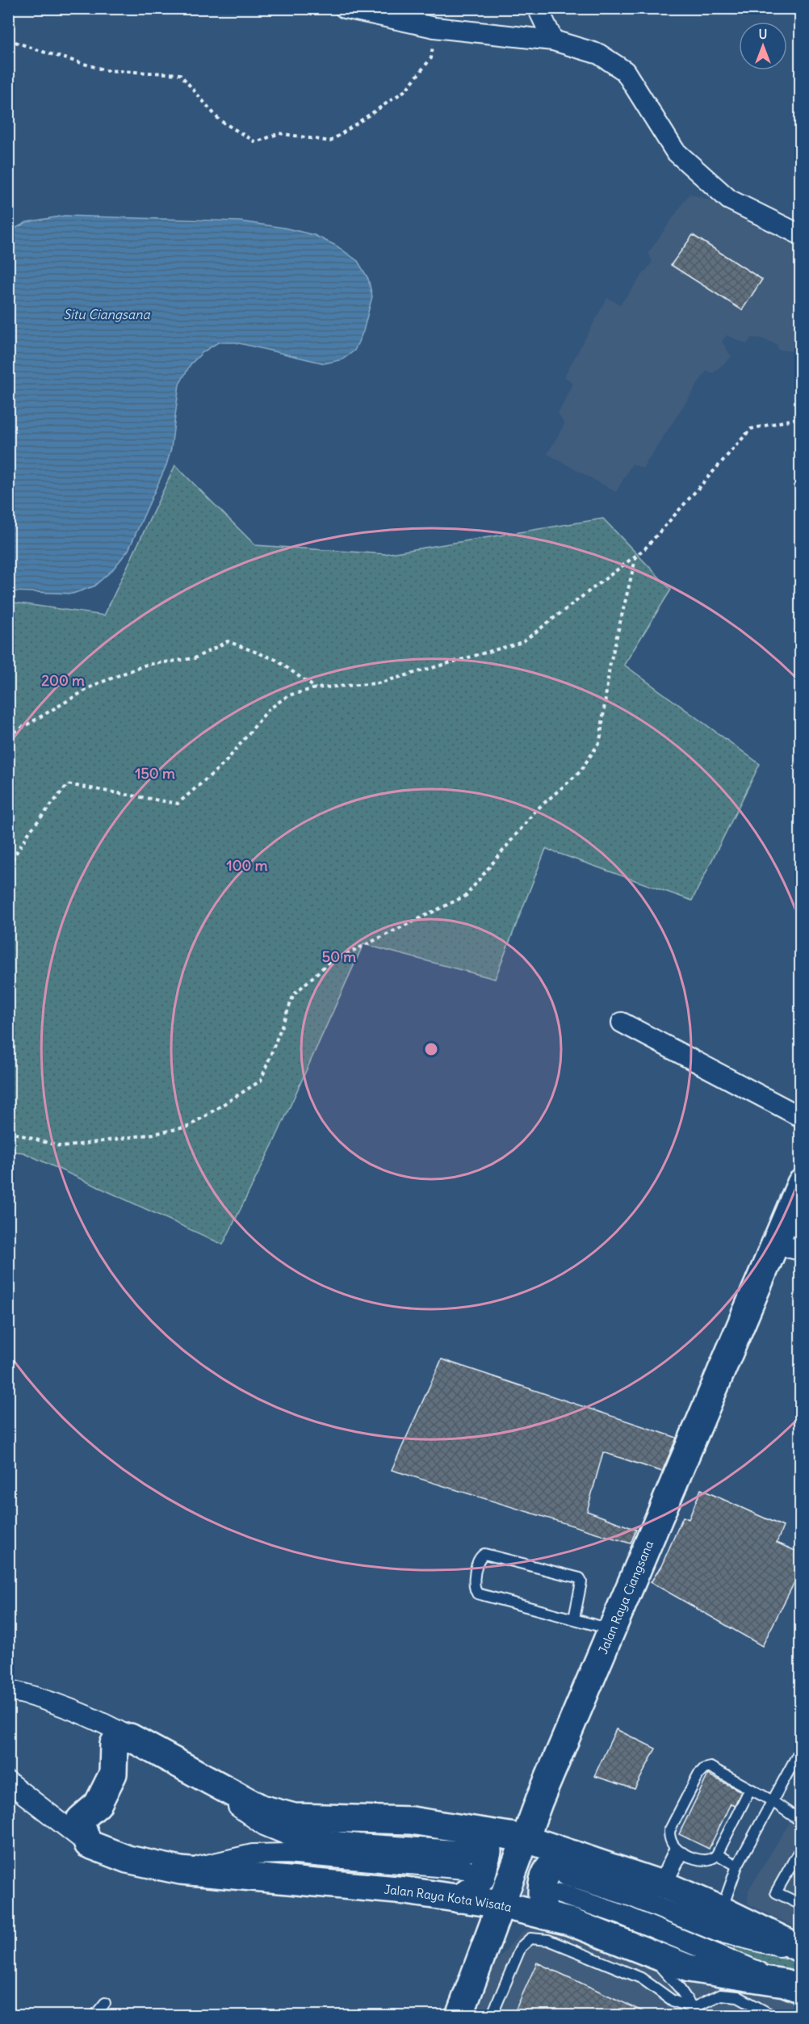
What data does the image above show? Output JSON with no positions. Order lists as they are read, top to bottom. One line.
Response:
{"streets":{"street":["Jalan Raya Ciangsana","Jalan Raya Kota Wisata"]},"crossings":[["Jalan Raya Ciangsana","Jalan Raya Kota Wisata"]],"water":["Situ Ciangsana"],"north":"top","rings":["200 m","150 m","100 m","50 m"]}
